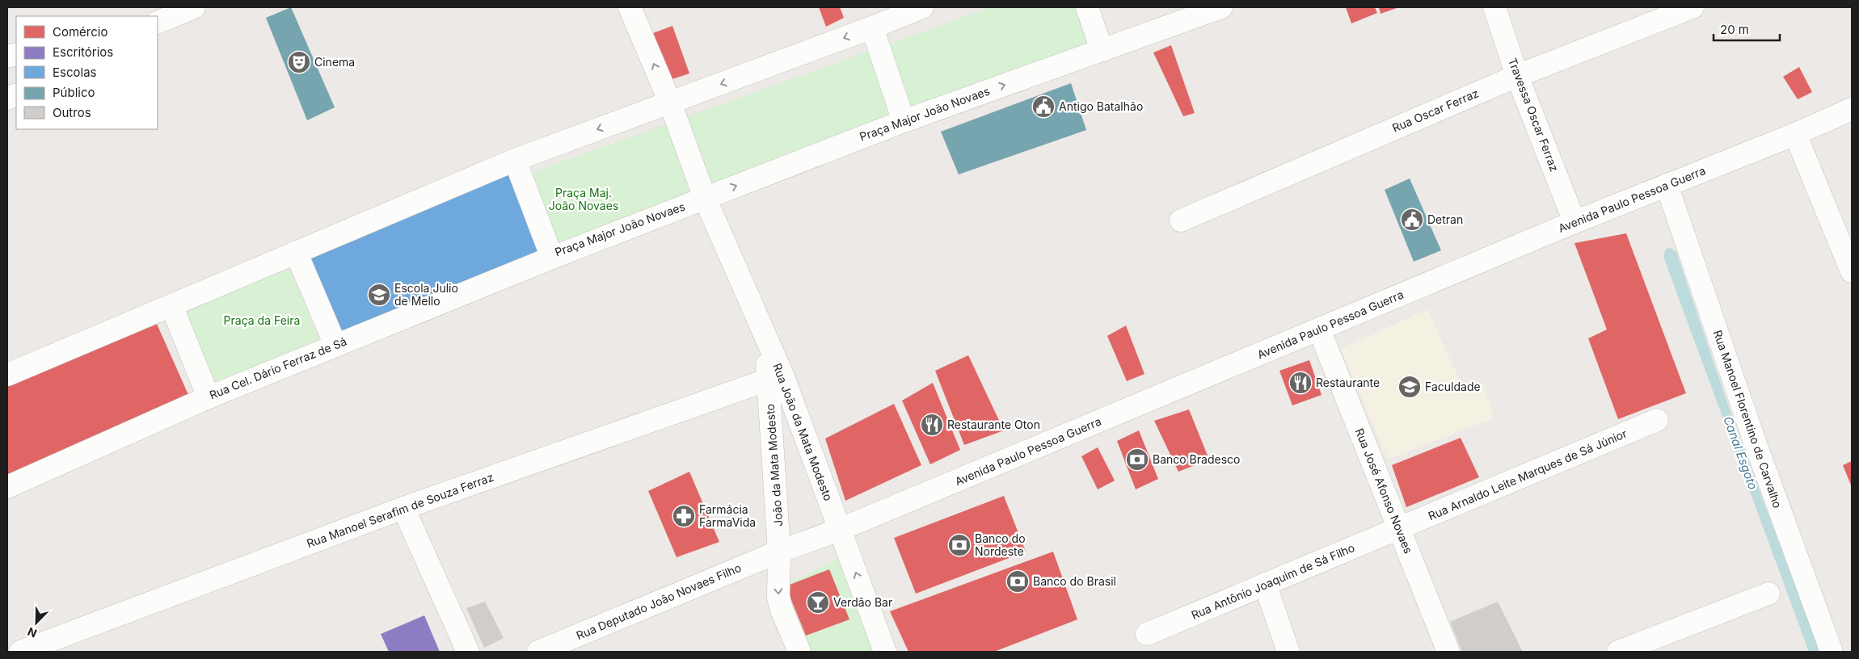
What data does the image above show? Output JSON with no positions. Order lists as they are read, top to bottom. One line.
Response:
{"streets":{"street":["Rua Oscar Ferraz","Praça Major João Novaes","Travessa Oscar Ferraz","Avenida Paulo Pessoa Guerra","Rua Cel. Dário Ferraz de Sá","Rua Manoel Florentino de Carvalho","Rua João da Mata Modesto","João da Mata Modesto","Rua Arnaldo Leite Marques de Sá Júnior","Rua José Afonso Novaes","Rua Manoel Serafim de Souza Ferraz","Rua Antônio Joaquim de Sá Filho","Rua Deputado João Novaes Filho"]},"crossings":[["Rua Oscar Ferraz","Travessa Oscar Ferraz"],["Praça Major João Novaes","Rua Cel. Dário Ferraz de Sá"],["Praça Major João Novaes","Rua João da Mata Modesto"],["Travessa Oscar Ferraz","Avenida Paulo Pessoa Guerra"],["Avenida Paulo Pessoa Guerra","Rua Manoel Florentino de Carvalho"],["Avenida Paulo Pessoa Guerra","Rua João da Mata Modesto"],["Avenida Paulo Pessoa Guerra","Rua José Afonso Novaes"],["Avenida Paulo Pessoa Guerra","Rua Deputado João Novaes Filho"],["Rua João da Mata Modesto","João da Mata Modesto"],["Rua João da Mata Modesto","Rua Manoel Serafim de Souza Ferraz"],["João da Mata Modesto","Rua Manoel Serafim de Souza Ferraz"],["João da Mata Modesto","Rua Deputado João Novaes Filho"],["Rua Arnaldo Leite Marques de Sá Júnior","Rua José Afonso Novaes"],["Rua Arnaldo Leite Marques de Sá Júnior","Rua Antônio Joaquim de Sá Filho"],["Rua José Afonso Novaes","Rua Antônio Joaquim de Sá Filho"]],"one_way":["João da Mata Modesto"],"water":["Canal Esgoto"],"parks":["Praça Maj. João Novaes","Praça da Feira"],"places":{"theatre":["Cinema"],"public building":["Antigo Batalhão","Detran"],"school or university":["Escola Julio de Mello","Faculdade"],"restaurant":["Restaurante","Restaurante Oton"],"bank":["Banco Bradesco","Banco do Nordeste","Banco do Brasil"],"pharmacy":["Farmácia FarmaVida"],"bar":["Verdão Bar"]},"legend":["Comércio","Escritórios","Escolas","Público","Outros"],"scale_bar":"20 m","north":"bottom left"}
